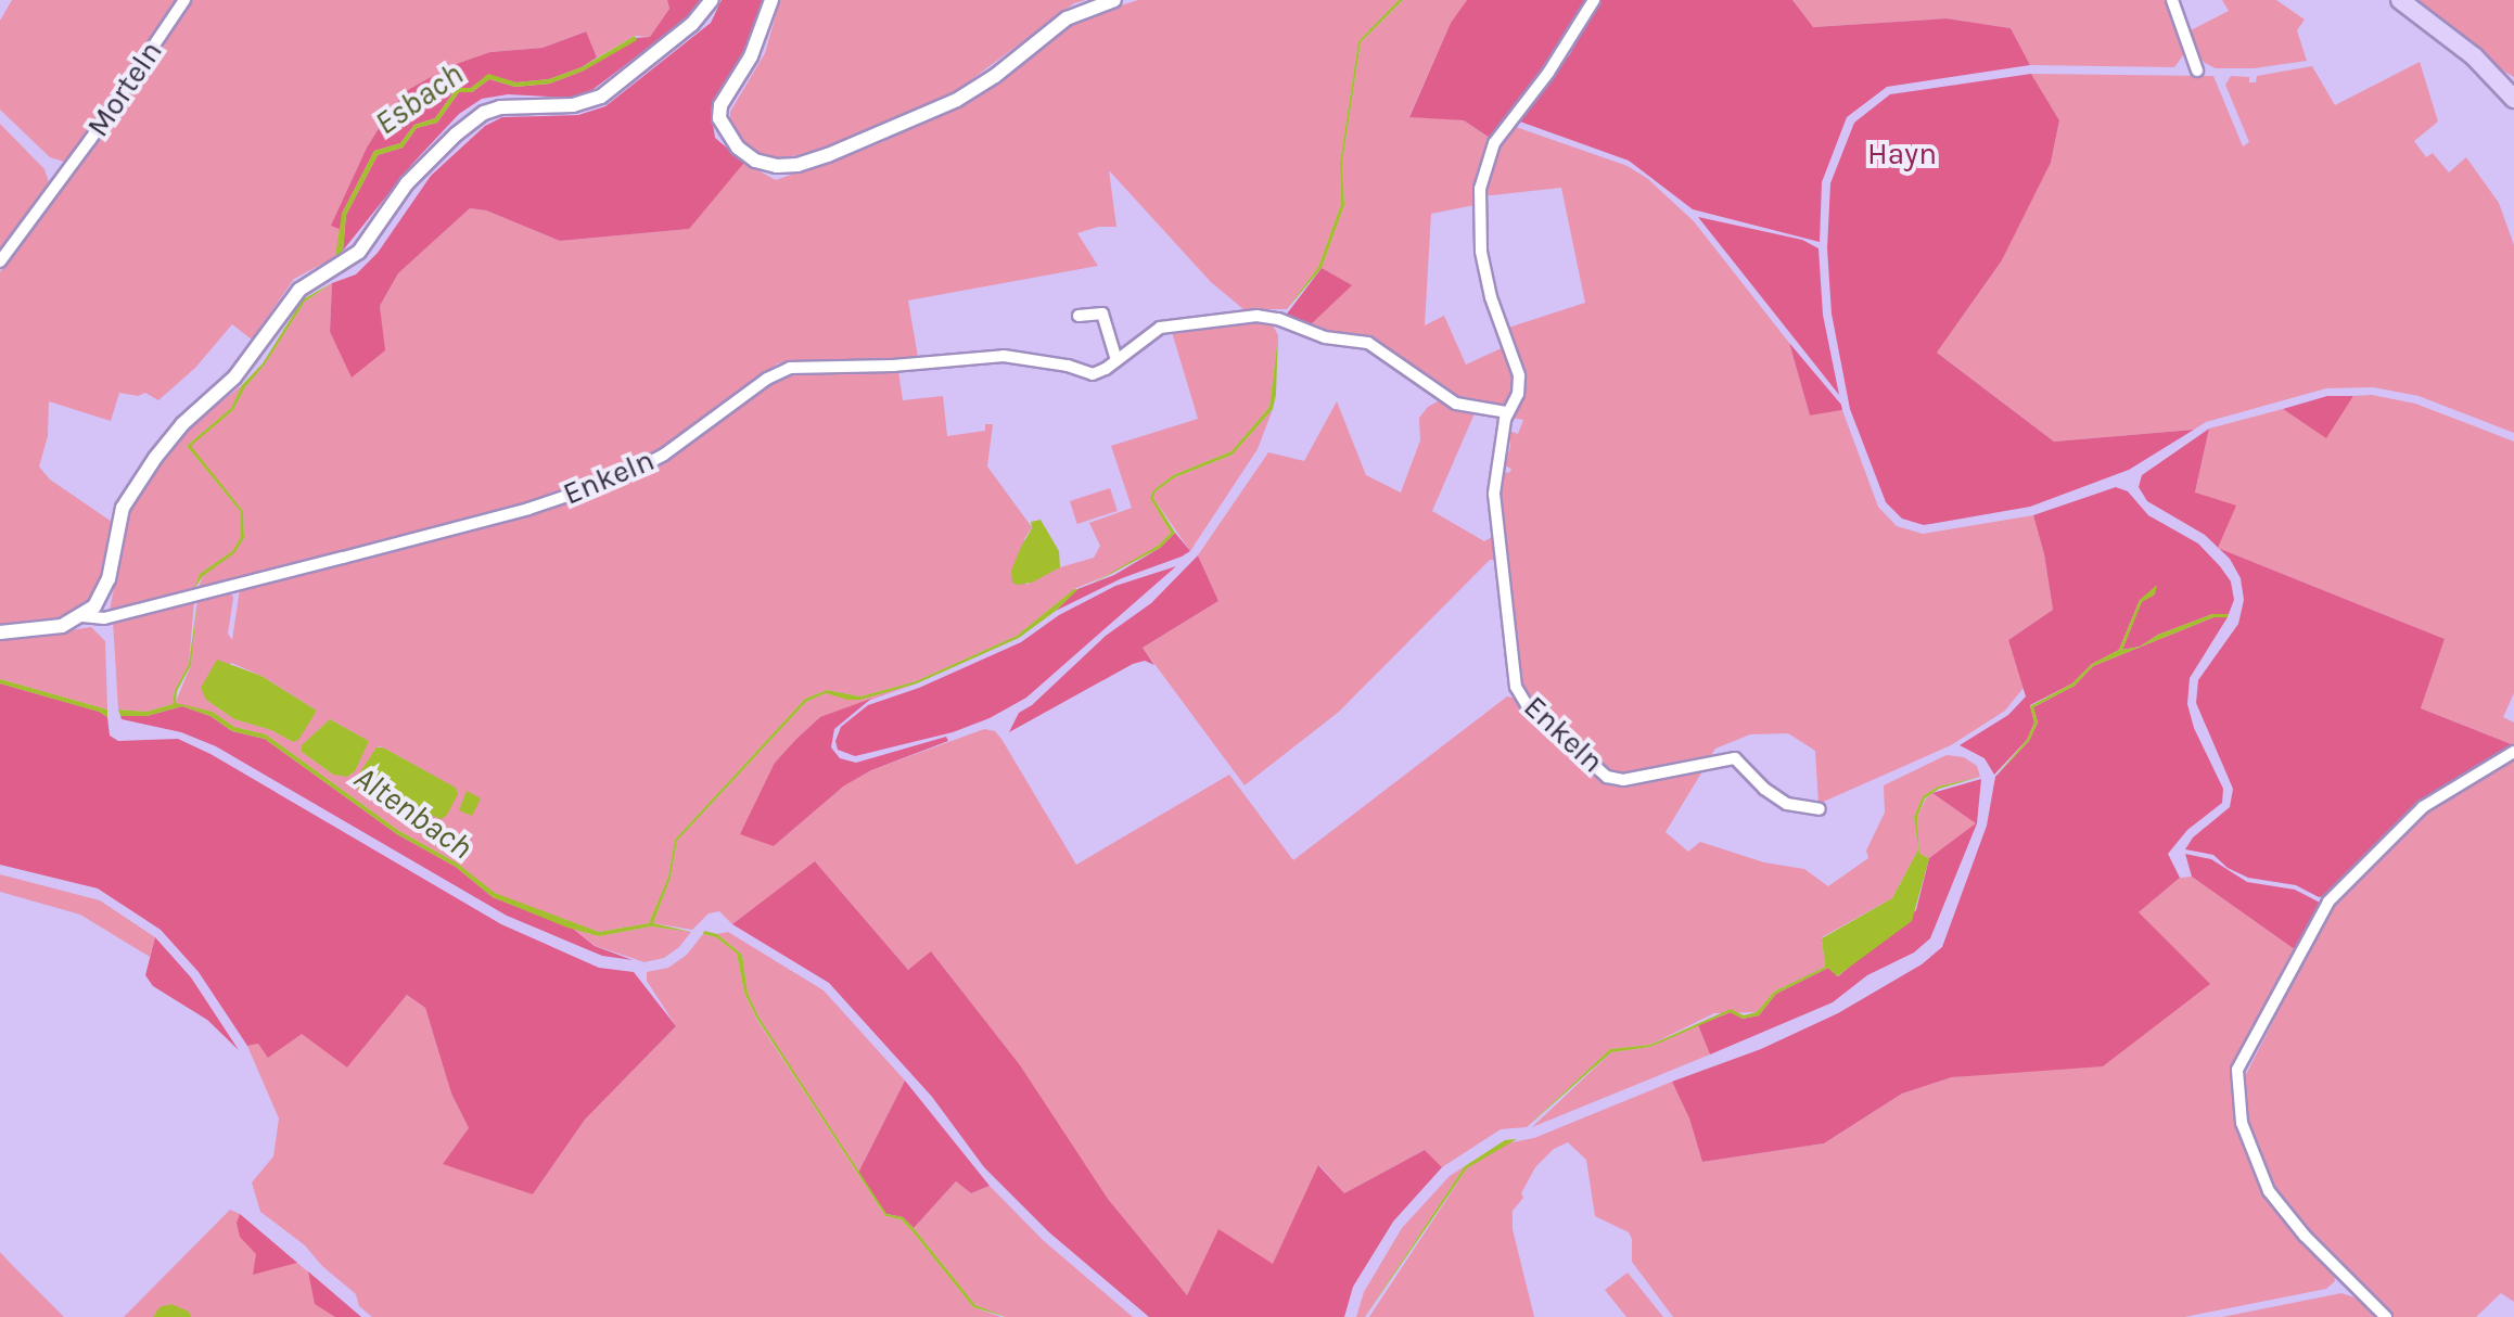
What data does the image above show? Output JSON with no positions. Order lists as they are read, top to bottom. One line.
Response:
{"streets":{"street":["Morteln","Enkeln"]},"water":["Esbach","Altenbach"],"parks":["Hayn"]}
